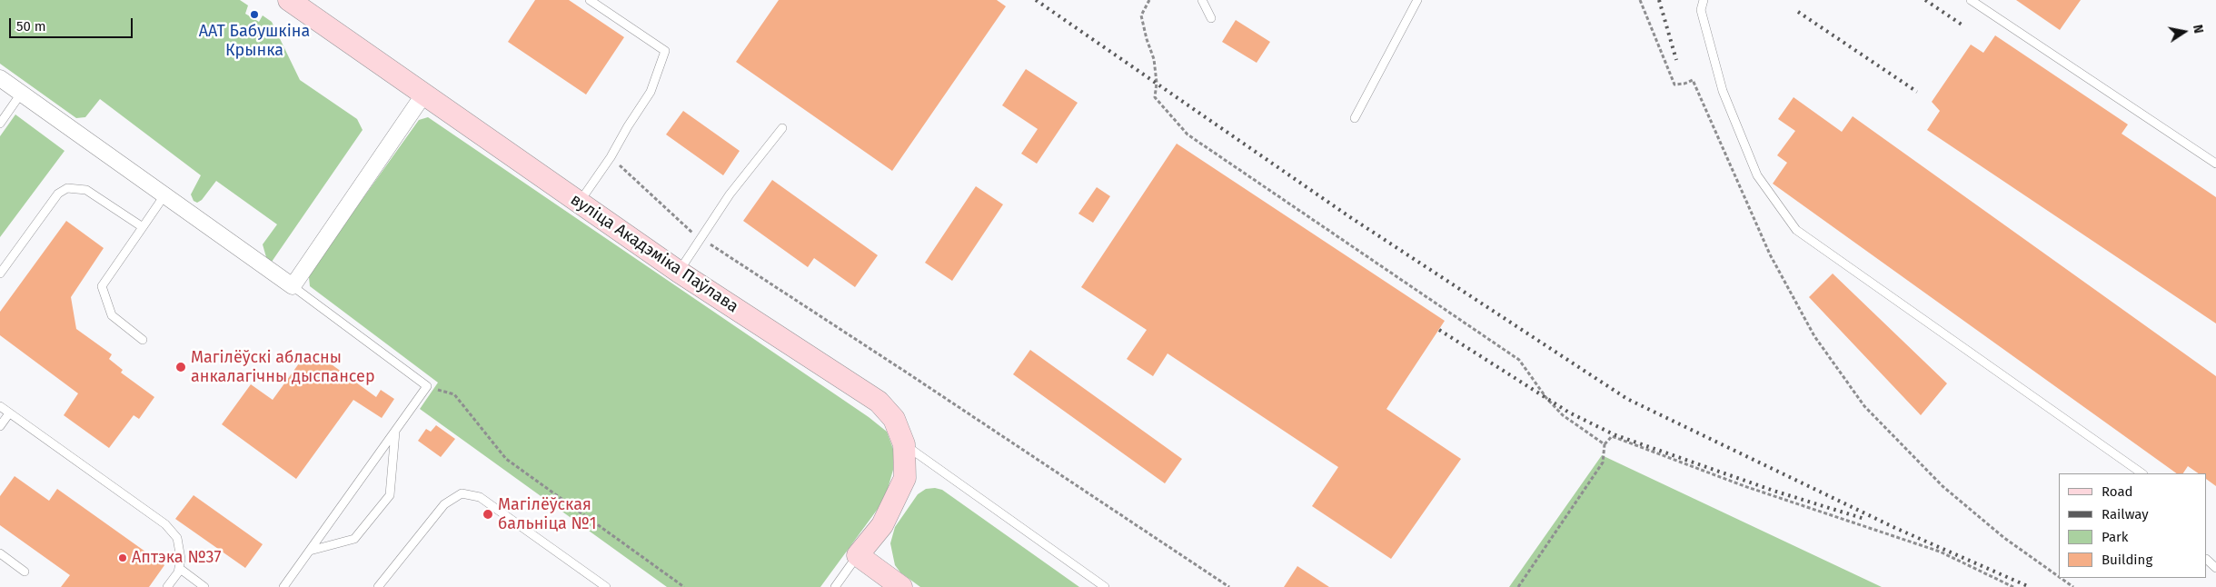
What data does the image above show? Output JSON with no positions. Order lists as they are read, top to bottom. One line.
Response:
{"streets":{"main road":["вуліца Акадэміка Паўлава"]},"places":["ААТ Бабушкіна Крынка","Магілёўскі абласны анкалагічны дыспансер","Магілёўская бальніца №1","Аптэка №37"],"legend":["Road","Railway","Park","Building"],"scale_bar":"50 m","north":"right"}
